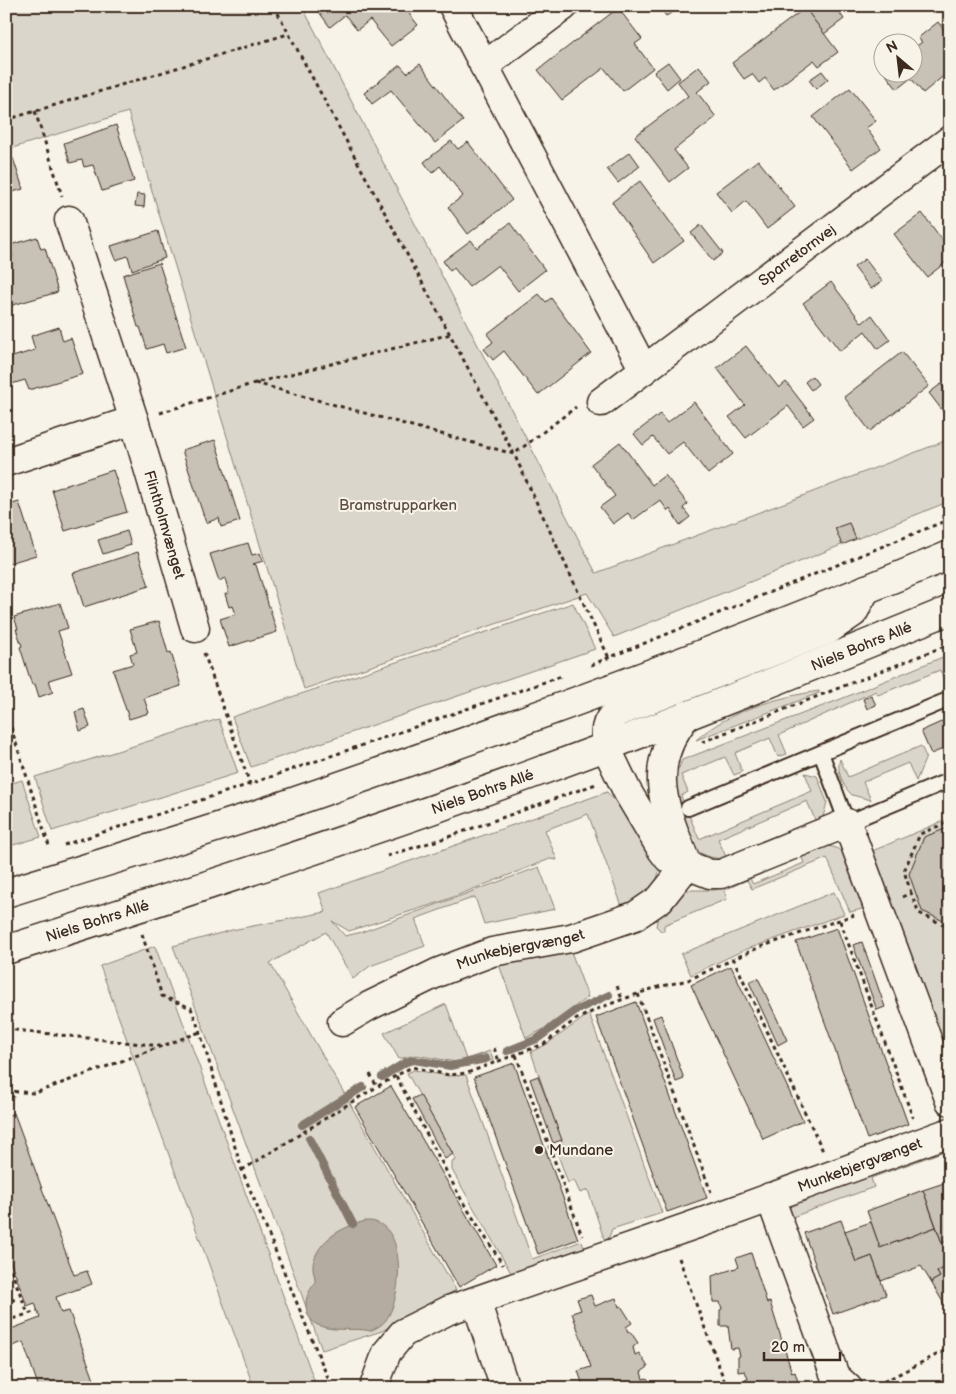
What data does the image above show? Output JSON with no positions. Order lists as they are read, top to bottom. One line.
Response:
{"streets":{"street":["Sparretornvej","Flintholmvænget","Niels Bohrs Allé","Munkebjergvænget"]},"parks":["Bramstrupparken"],"places":["Mundane"],"scale_bar":"20 m","north":"top left"}
